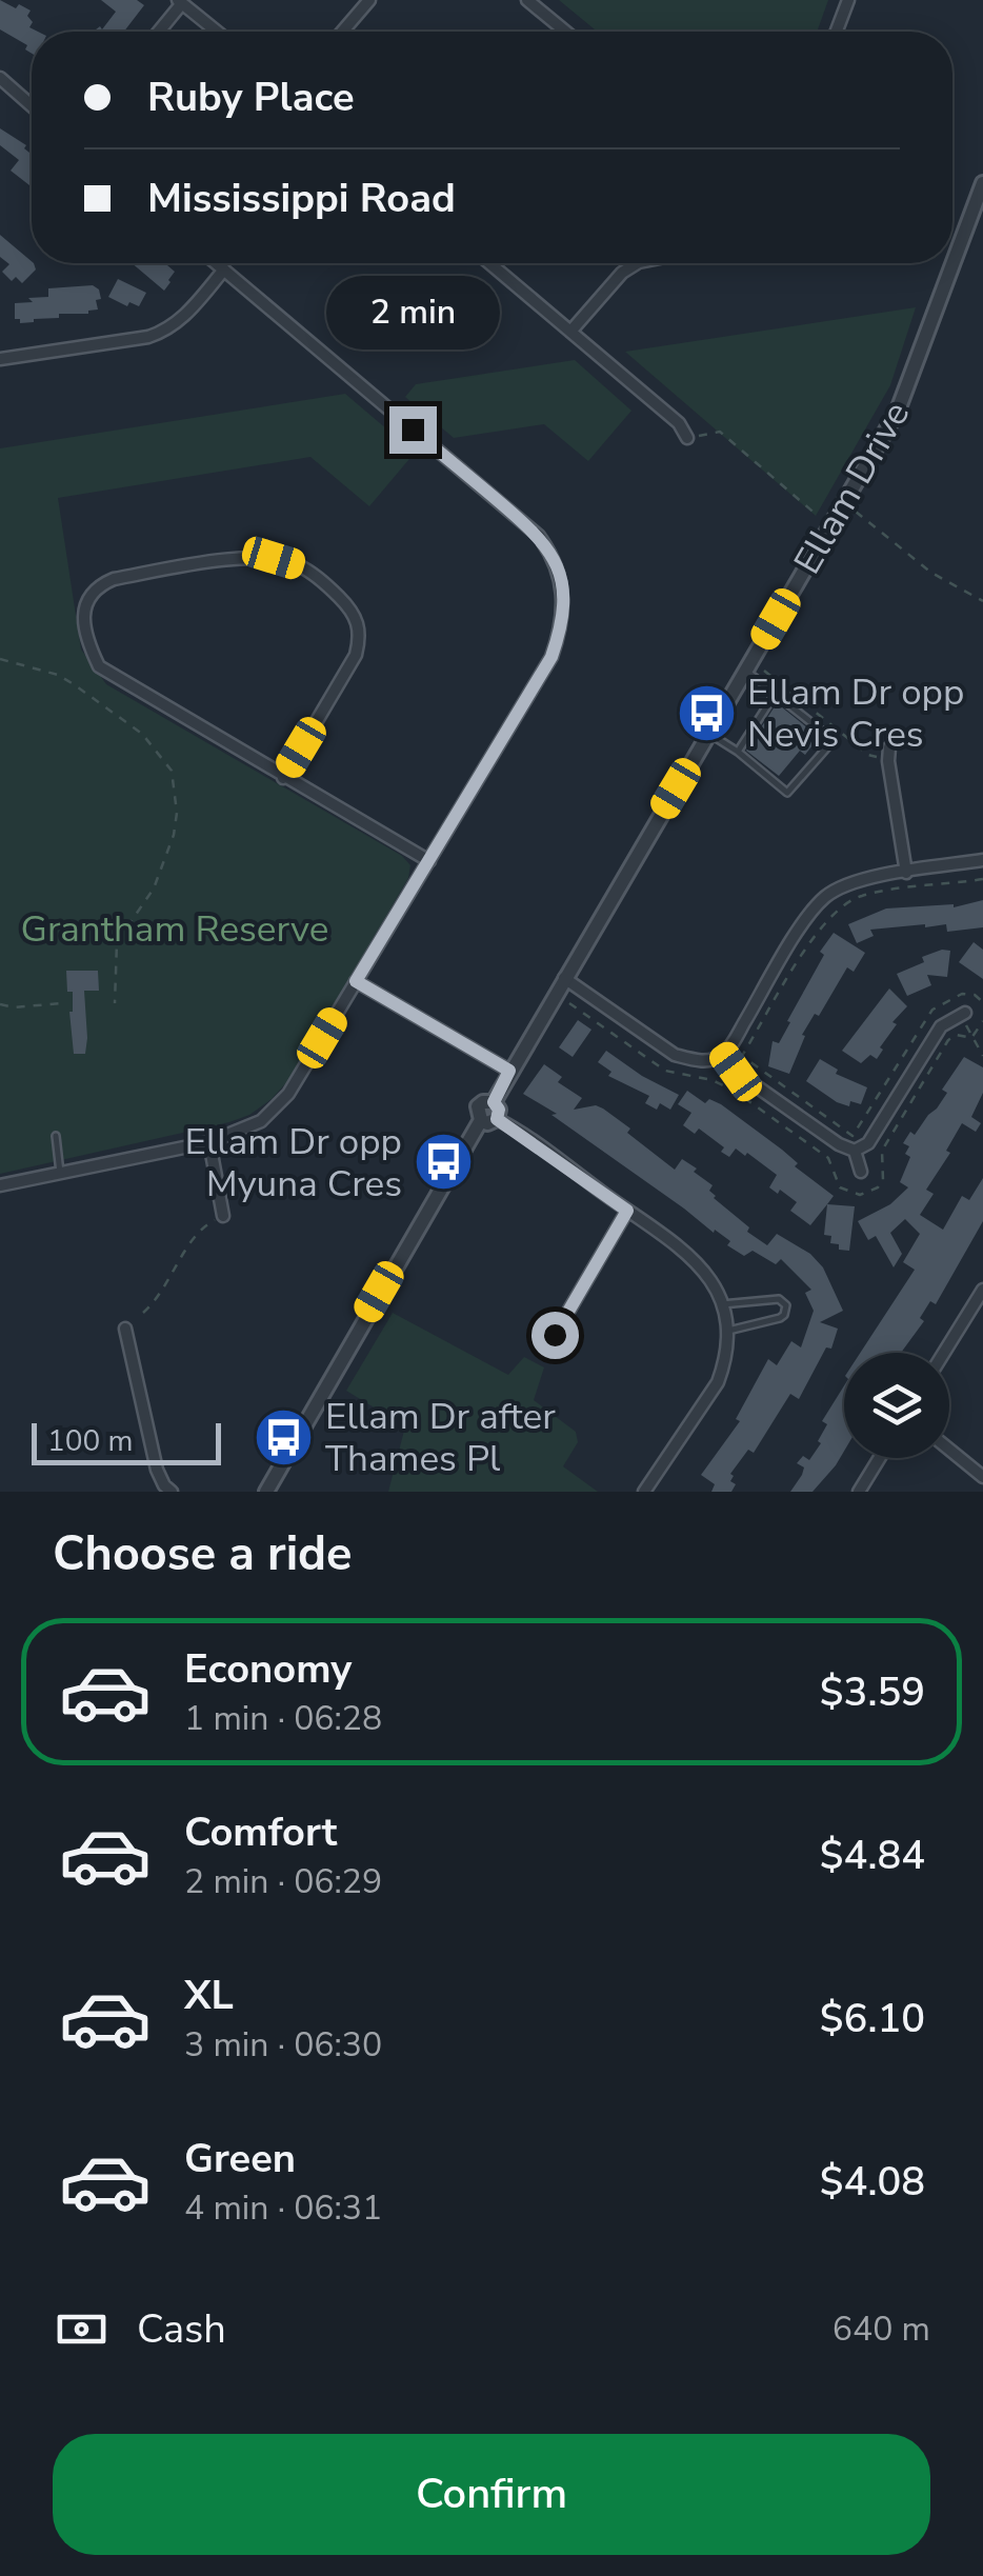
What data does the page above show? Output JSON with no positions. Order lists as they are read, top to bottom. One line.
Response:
{"streets":{"street":["Ellam Drive"]},"parks":["Grantham Reserve"],"places":{"bus stop":["Ellam Dr opp Nevis Cres","Ellam Dr opp Myuna Cres","Ellam Dr after Thames Pl"]},"scale_bar":"100 m","page":{"banner":["Ruby Place","Mississippi Road"],"bubble":"2 min","scale":"100 m","heading":"Choose a ride","list":[{"name":"Economy","note":"1 min · 06:28","value":"$3.59"},{"name":"Comfort","note":"2 min · 06:29","value":"$4.84"},{"name":"XL","note":"3 min · 06:30","value":"$6.10"},{"name":"Green","note":"4 min · 06:31","value":"$4.08"}],"pay":["Cash","640 m"],"buttons":"Confirm"}}
